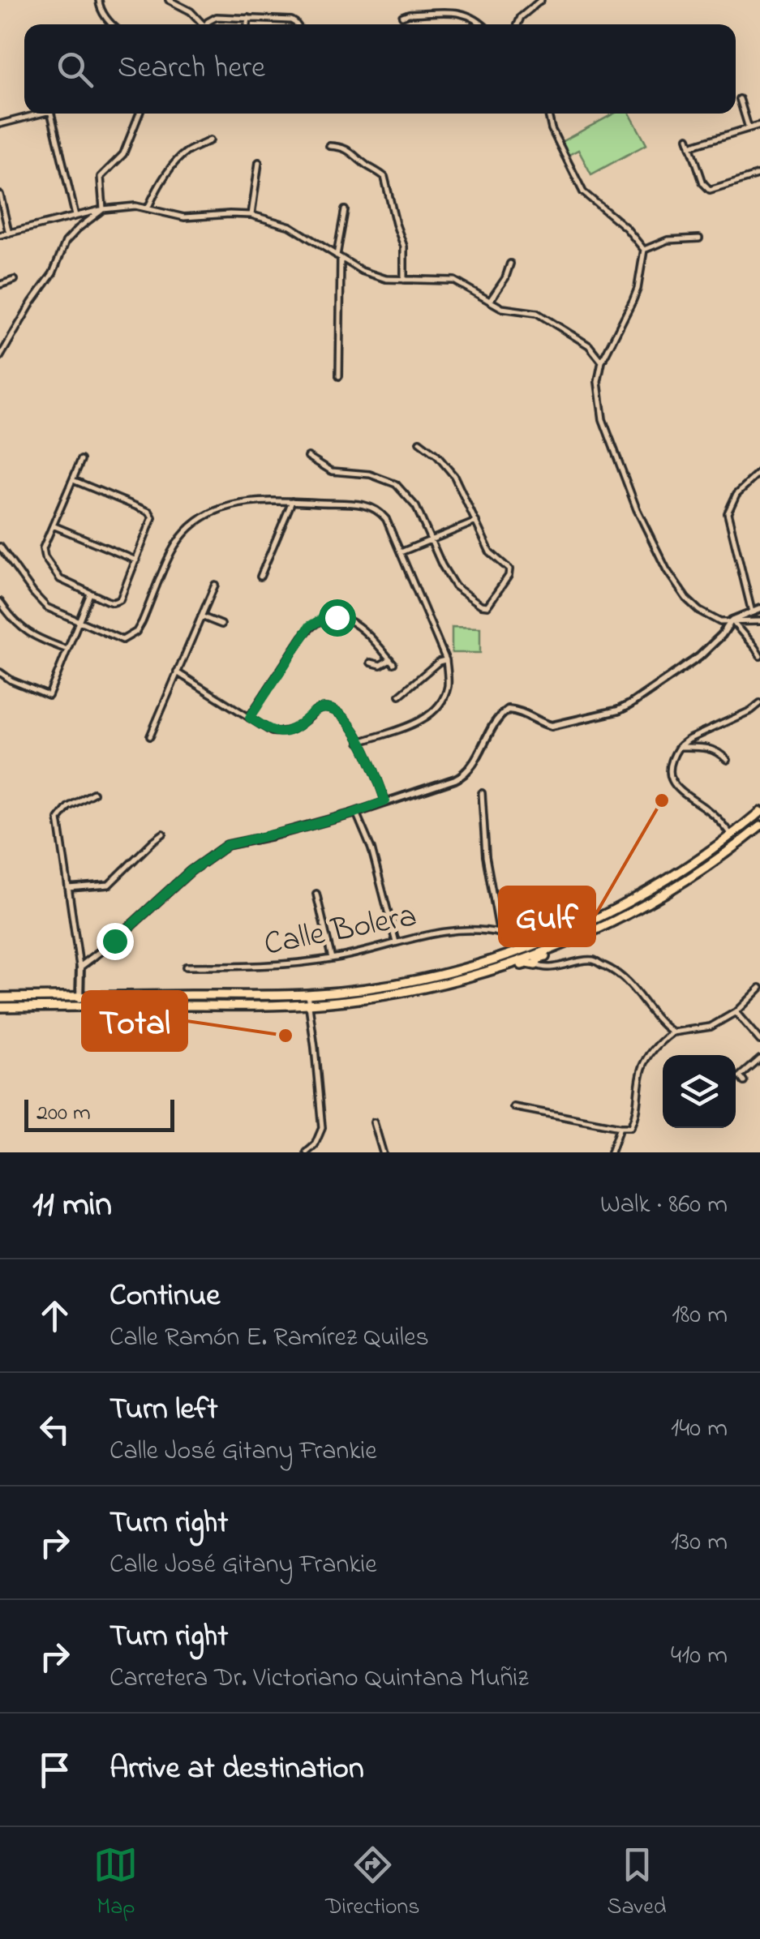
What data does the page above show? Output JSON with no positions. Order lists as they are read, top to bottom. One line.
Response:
{"streets":{"street":["Calle Bolera"]},"places":["Gulf","Total"],"scale_bar":"200 m","page":{"search":"Search here","scale":"200 m","heading":["11 min","Walk · 860 m"],"list":[["Continue","Calle Ramón E. Ramírez Quiles","180 m"],["Turn left","Calle José Gitany Frankie","140 m"],["Turn right","Calle José Gitany Frankie","130 m"],["Turn right","Carretera Dr. Victoriano Quintana Muñiz","410 m"],"Arrive at destination"],"nav":["Map","Directions","Saved"]}}
